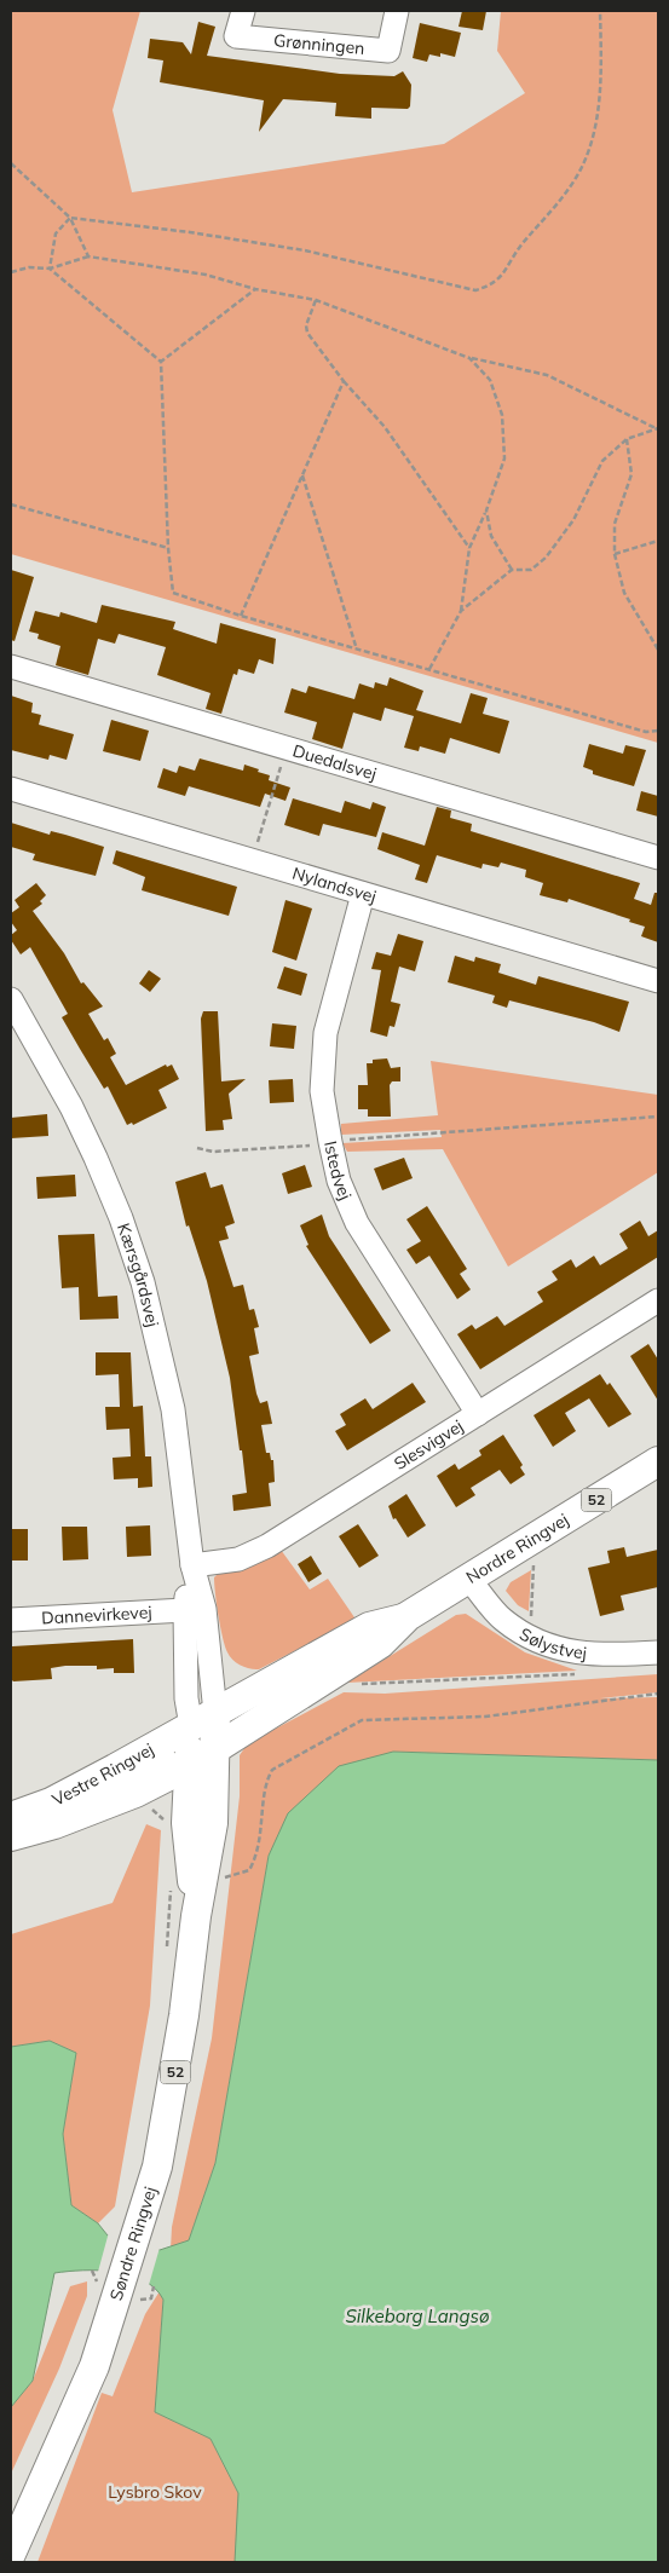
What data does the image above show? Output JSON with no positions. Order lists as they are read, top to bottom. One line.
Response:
{"streets":{"main road":["52","Nordre Ringvej","Vestre Ringvej","Søndre Ringvej"],"street":["Grønningen","Duedalsvej","Nylandsvej","Istedvej","Kærsgårdsvej","Slesvigvej","Dannevirkevej","Sølystvej"]},"crossings":[["Nylandsvej","Istedvej"],["Istedvej","Slesvigvej"],["Kærsgårdsvej","Slesvigvej"],["Kærsgårdsvej","Nordre Ringvej"],["Kærsgårdsvej","Dannevirkevej"],["Kærsgårdsvej","Vestre Ringvej"],["Kærsgårdsvej","Søndre Ringvej"],["Nordre Ringvej","Sølystvej"],["Nordre Ringvej","Vestre Ringvej"],["Nordre Ringvej","Søndre Ringvej"],["Vestre Ringvej","Søndre Ringvej"]],"water":["Silkeborg Langsø"],"parks":["Lysbro Skov"]}
